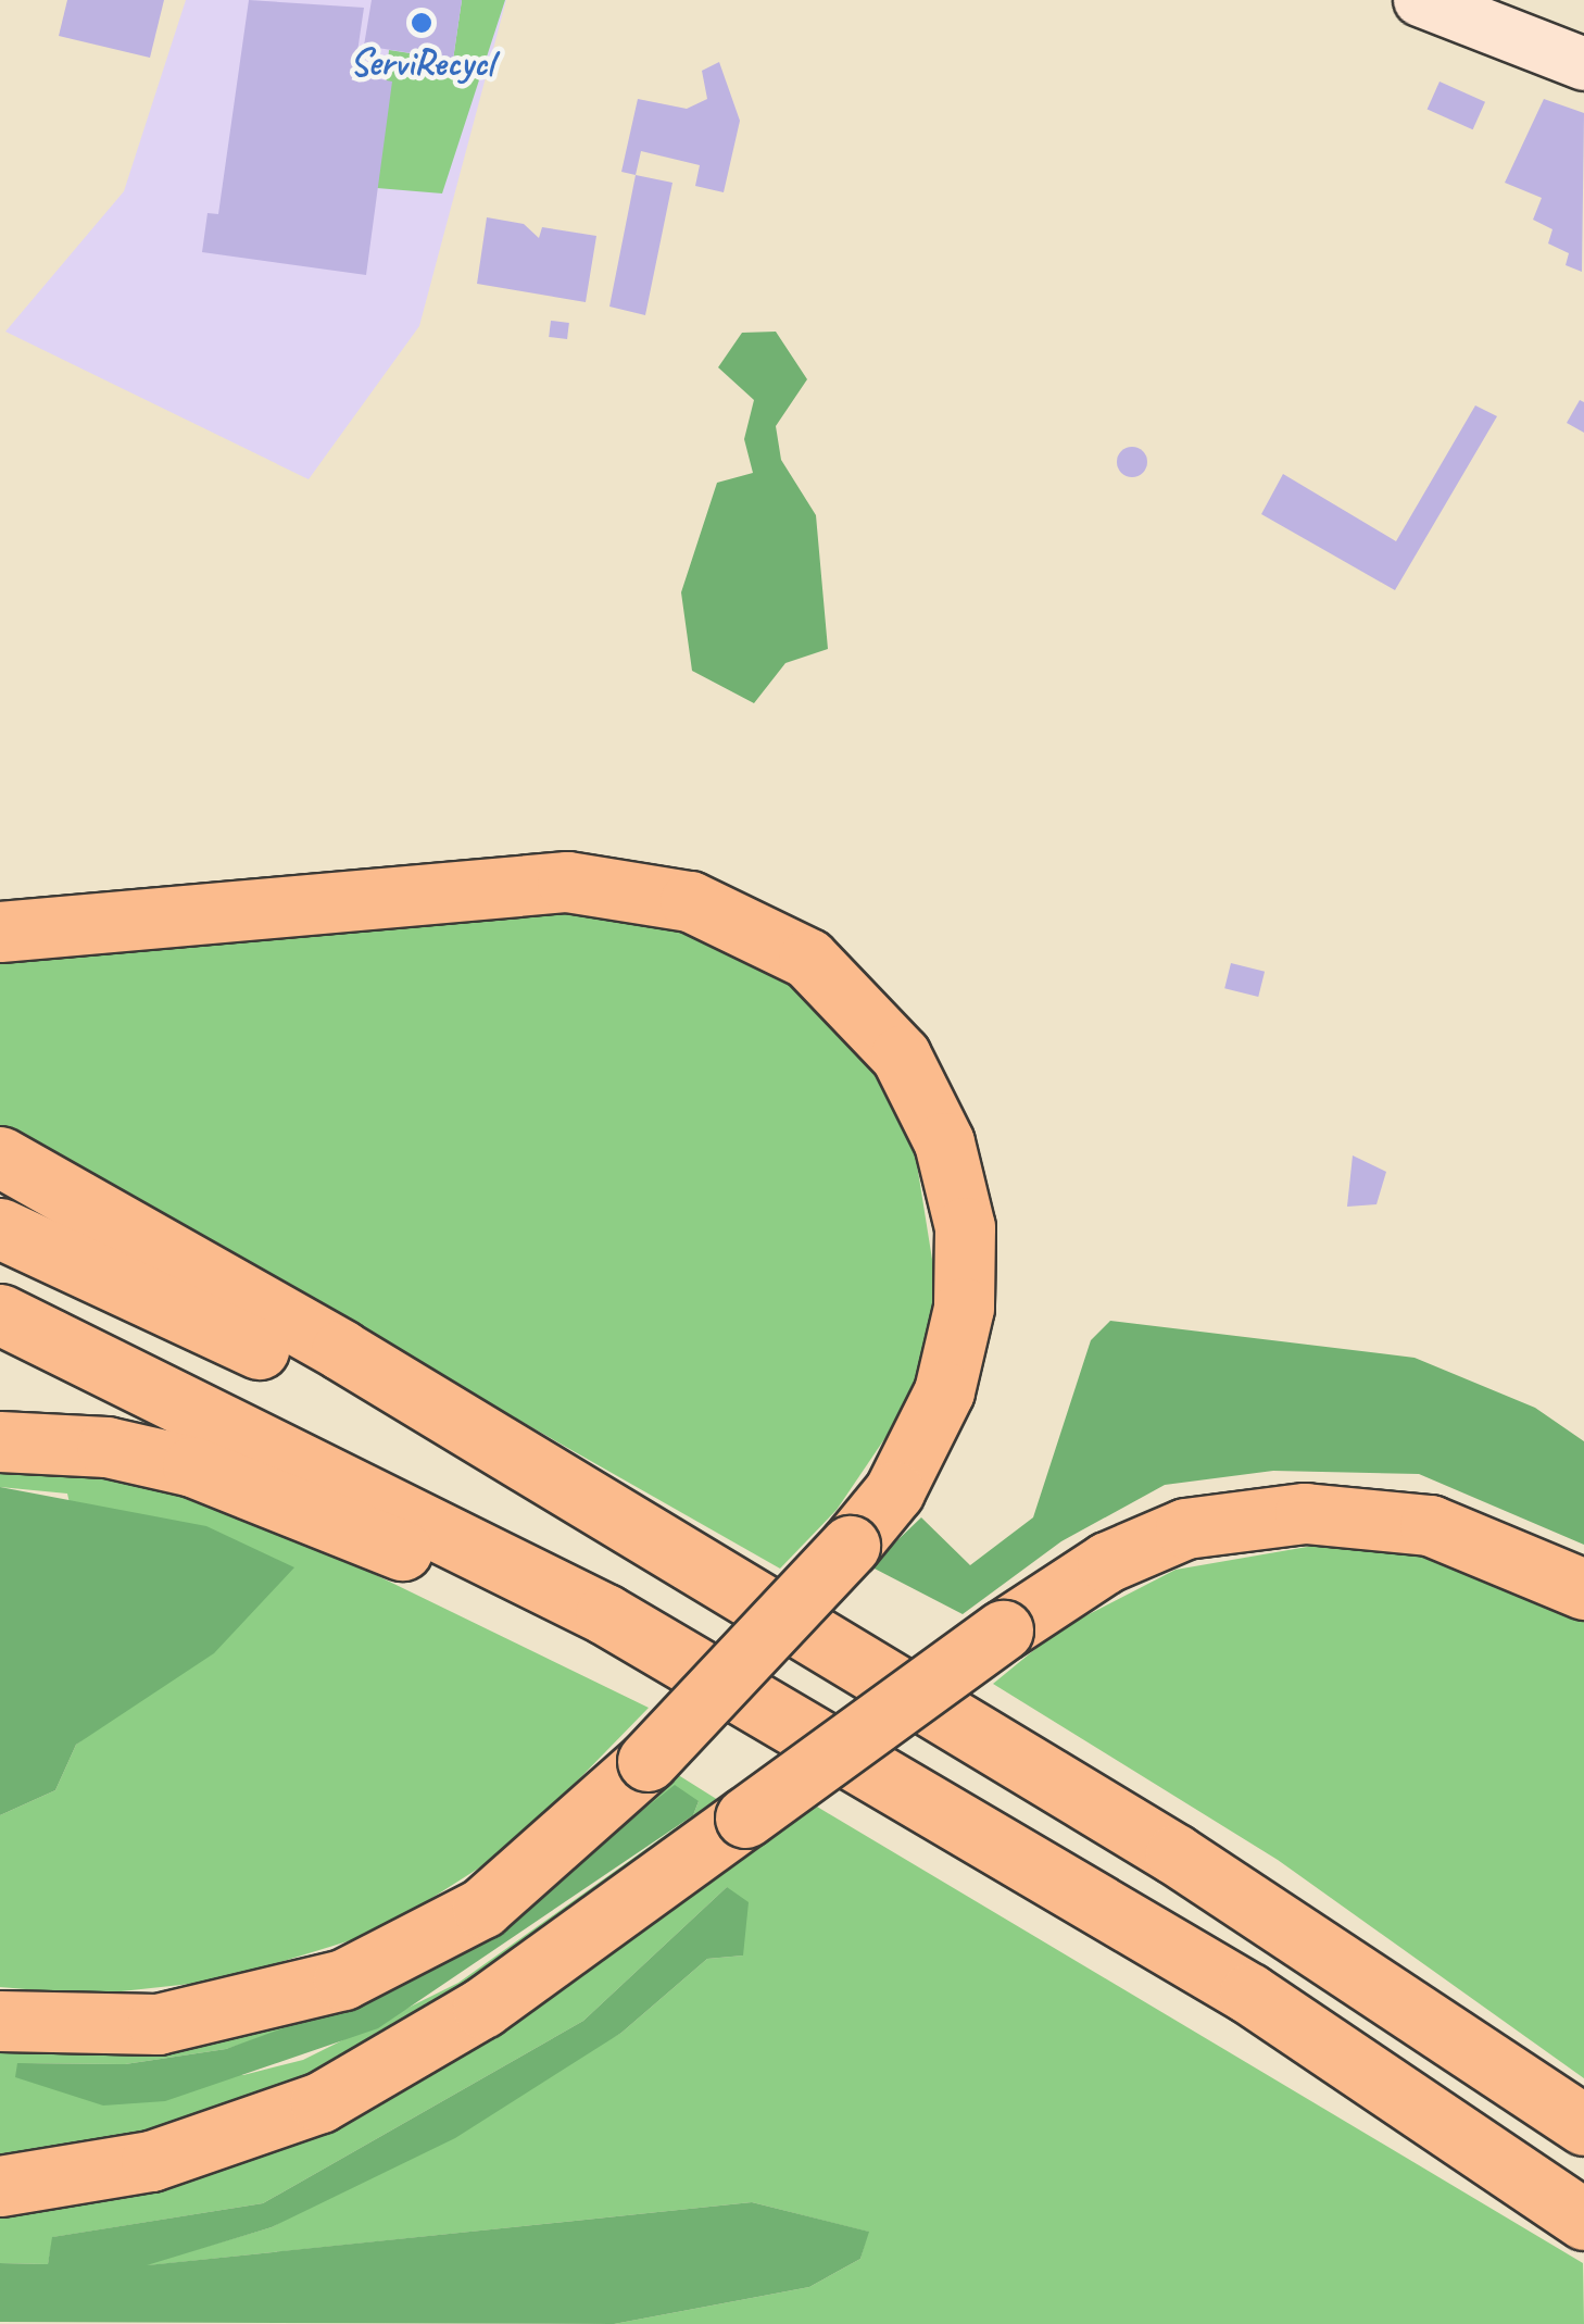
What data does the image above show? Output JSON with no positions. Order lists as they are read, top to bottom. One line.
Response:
{"places":["ServiRecycl"]}
